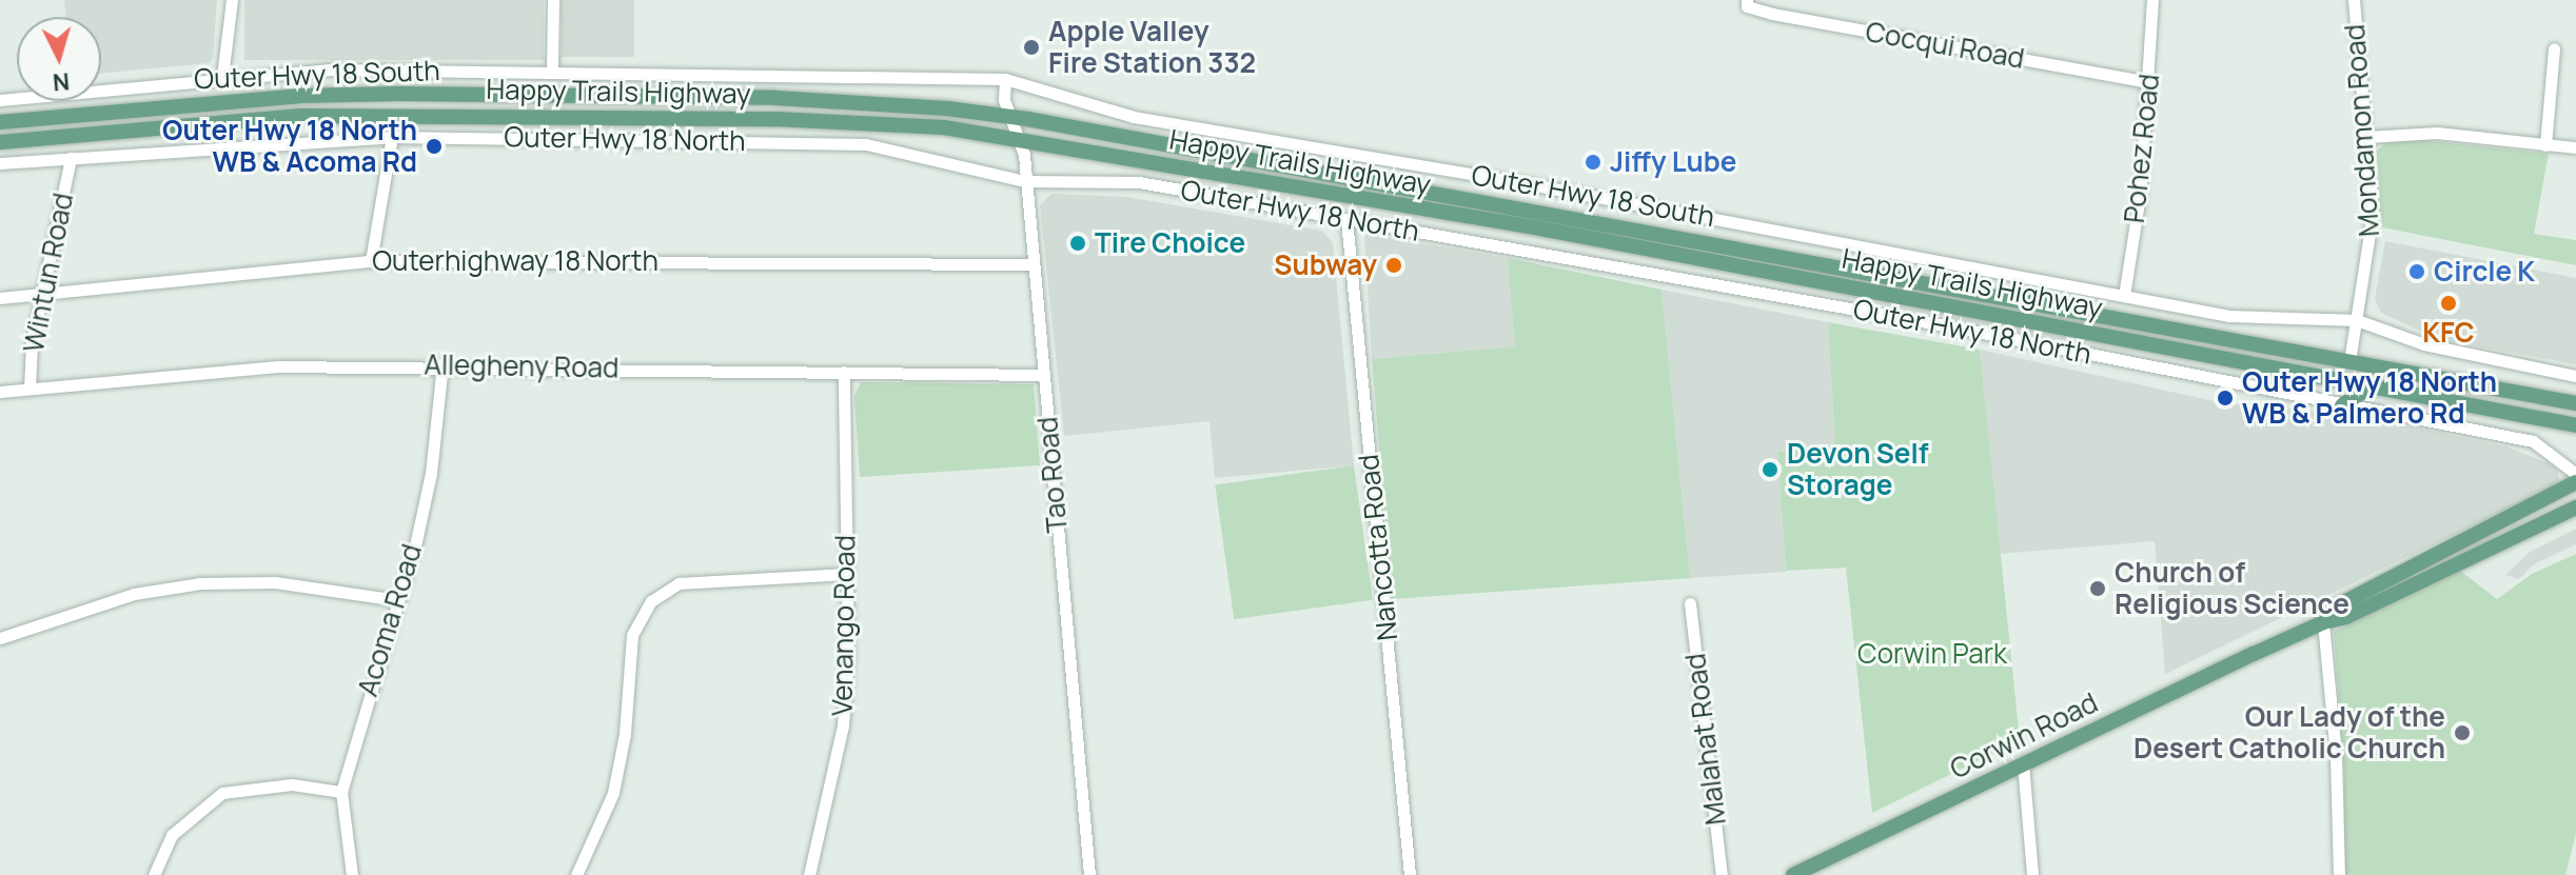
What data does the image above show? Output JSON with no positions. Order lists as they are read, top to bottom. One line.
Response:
{"streets":{"main road":["Happy Trails Highway","Corwin Road"],"street":["Cocqui Road","Outer Hwy 18 South","Mondamon Road","Outer Hwy 18 North","Pohez Road","Outerhighway 18 North","Wintun Road","Allegheny Road","Tao Road","Nancotta Road","Acoma Road","Venango Road","Malahat Road"]},"crossings":[["Cocqui Road","Pohez Road"],["Outer Hwy 18 South","Mondamon Road"],["Outer Hwy 18 South","Pohez Road"],["Outer Hwy 18 South","Tao Road"],["Happy Trails Highway","Mondamon Road"],["Happy Trails Highway","Tao Road"],["Outer Hwy 18 North","Wintun Road"],["Outer Hwy 18 North","Tao Road"],["Outer Hwy 18 North","Nancotta Road"],["Outerhighway 18 North","Wintun Road"],["Outerhighway 18 North","Tao Road"],["Wintun Road","Allegheny Road"],["Allegheny Road","Tao Road"],["Allegheny Road","Acoma Road"],["Allegheny Road","Venango Road"]],"parks":["Corwin Park"],"places":["Apple Valley Fire Station 332","Outer Hwy 18 North WB & Acoma Rd","Jiffy Lube","Tire Choice","Subway","Circle K","KFC","Outer Hwy 18 North WB & Palmero Rd","Devon Self Storage","Church of Religious Science","Our Lady of the Desert Catholic Church"],"north":"bottom"}
